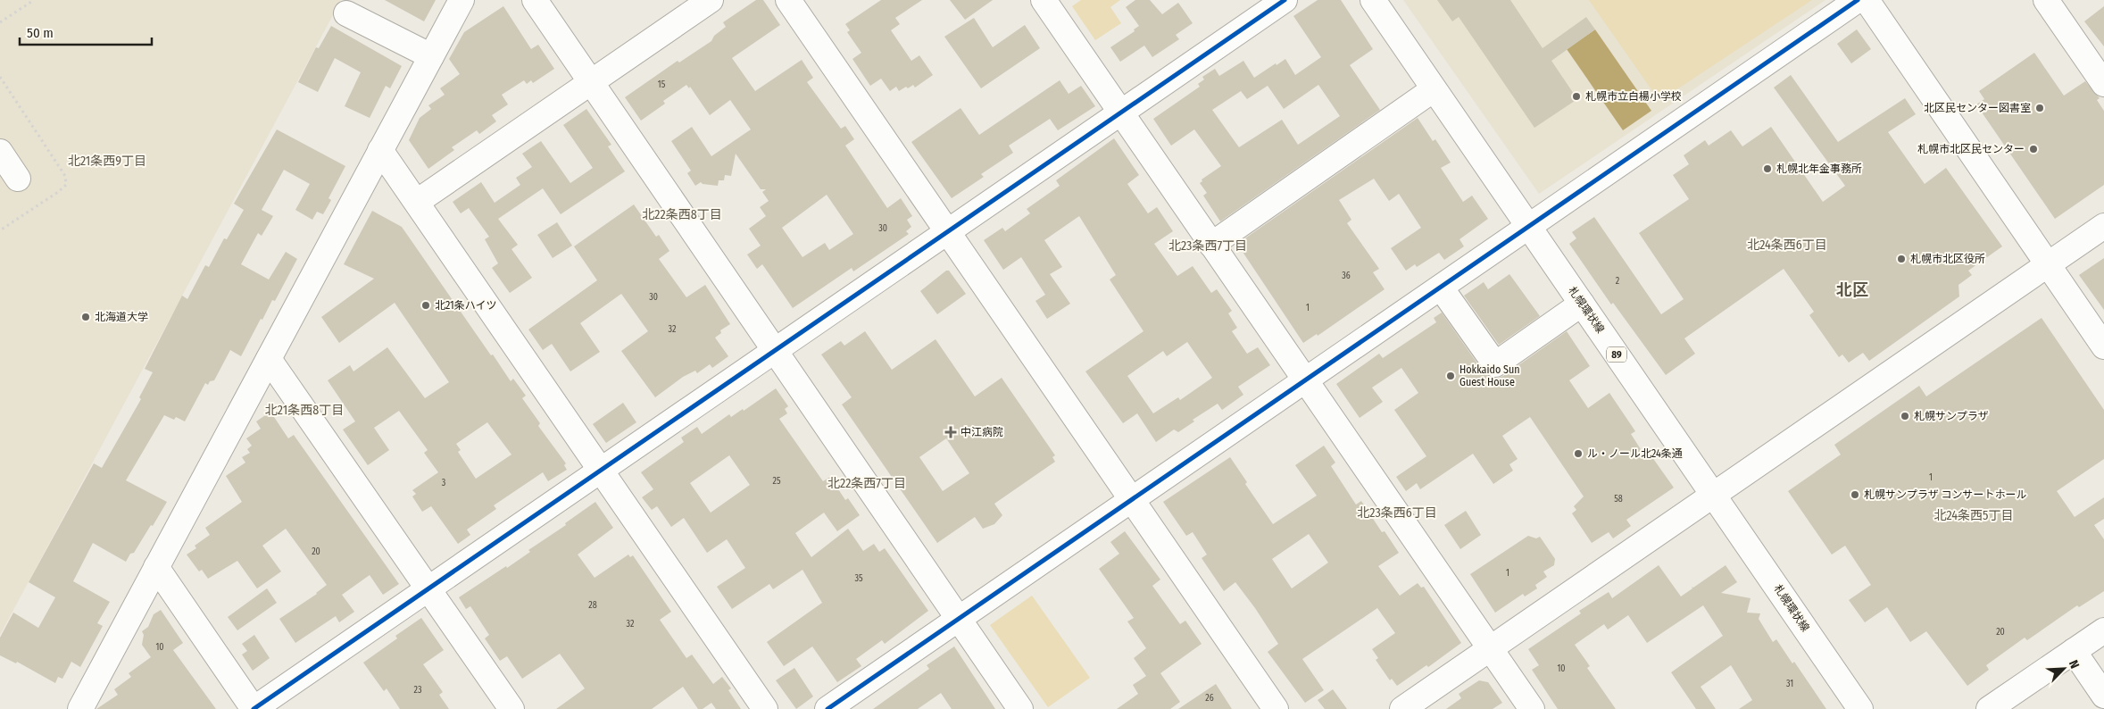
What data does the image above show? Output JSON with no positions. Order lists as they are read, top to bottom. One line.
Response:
{"streets":{"street":["札幌環状線","89"]},"districts":["北21条西9丁目","北22条西8丁目","北24条西6丁目","北23条西7丁目","北区","北21条西8丁目","北22条西7丁目","北23条西6丁目","北24条西5丁目"],"places":{"other":["札幌市立白楊小学校","北区民センター図書室","札幌市北区民センター","札幌北年金事務所","札幌市北区役所","北21条ハイツ","北海道大学","Hokkaido Sun Guest House","札幌サンプラザ","ル・ノール北24条通","札幌サンプラザ コンサートホール"],"health":["中江病院"]},"house_numbers":["15","30","36","2","30","1","32","1","25","3","58","20","1","35","28","32","20","10","10","31","23","26"],"scale_bar":"50 m","north":"top right"}
